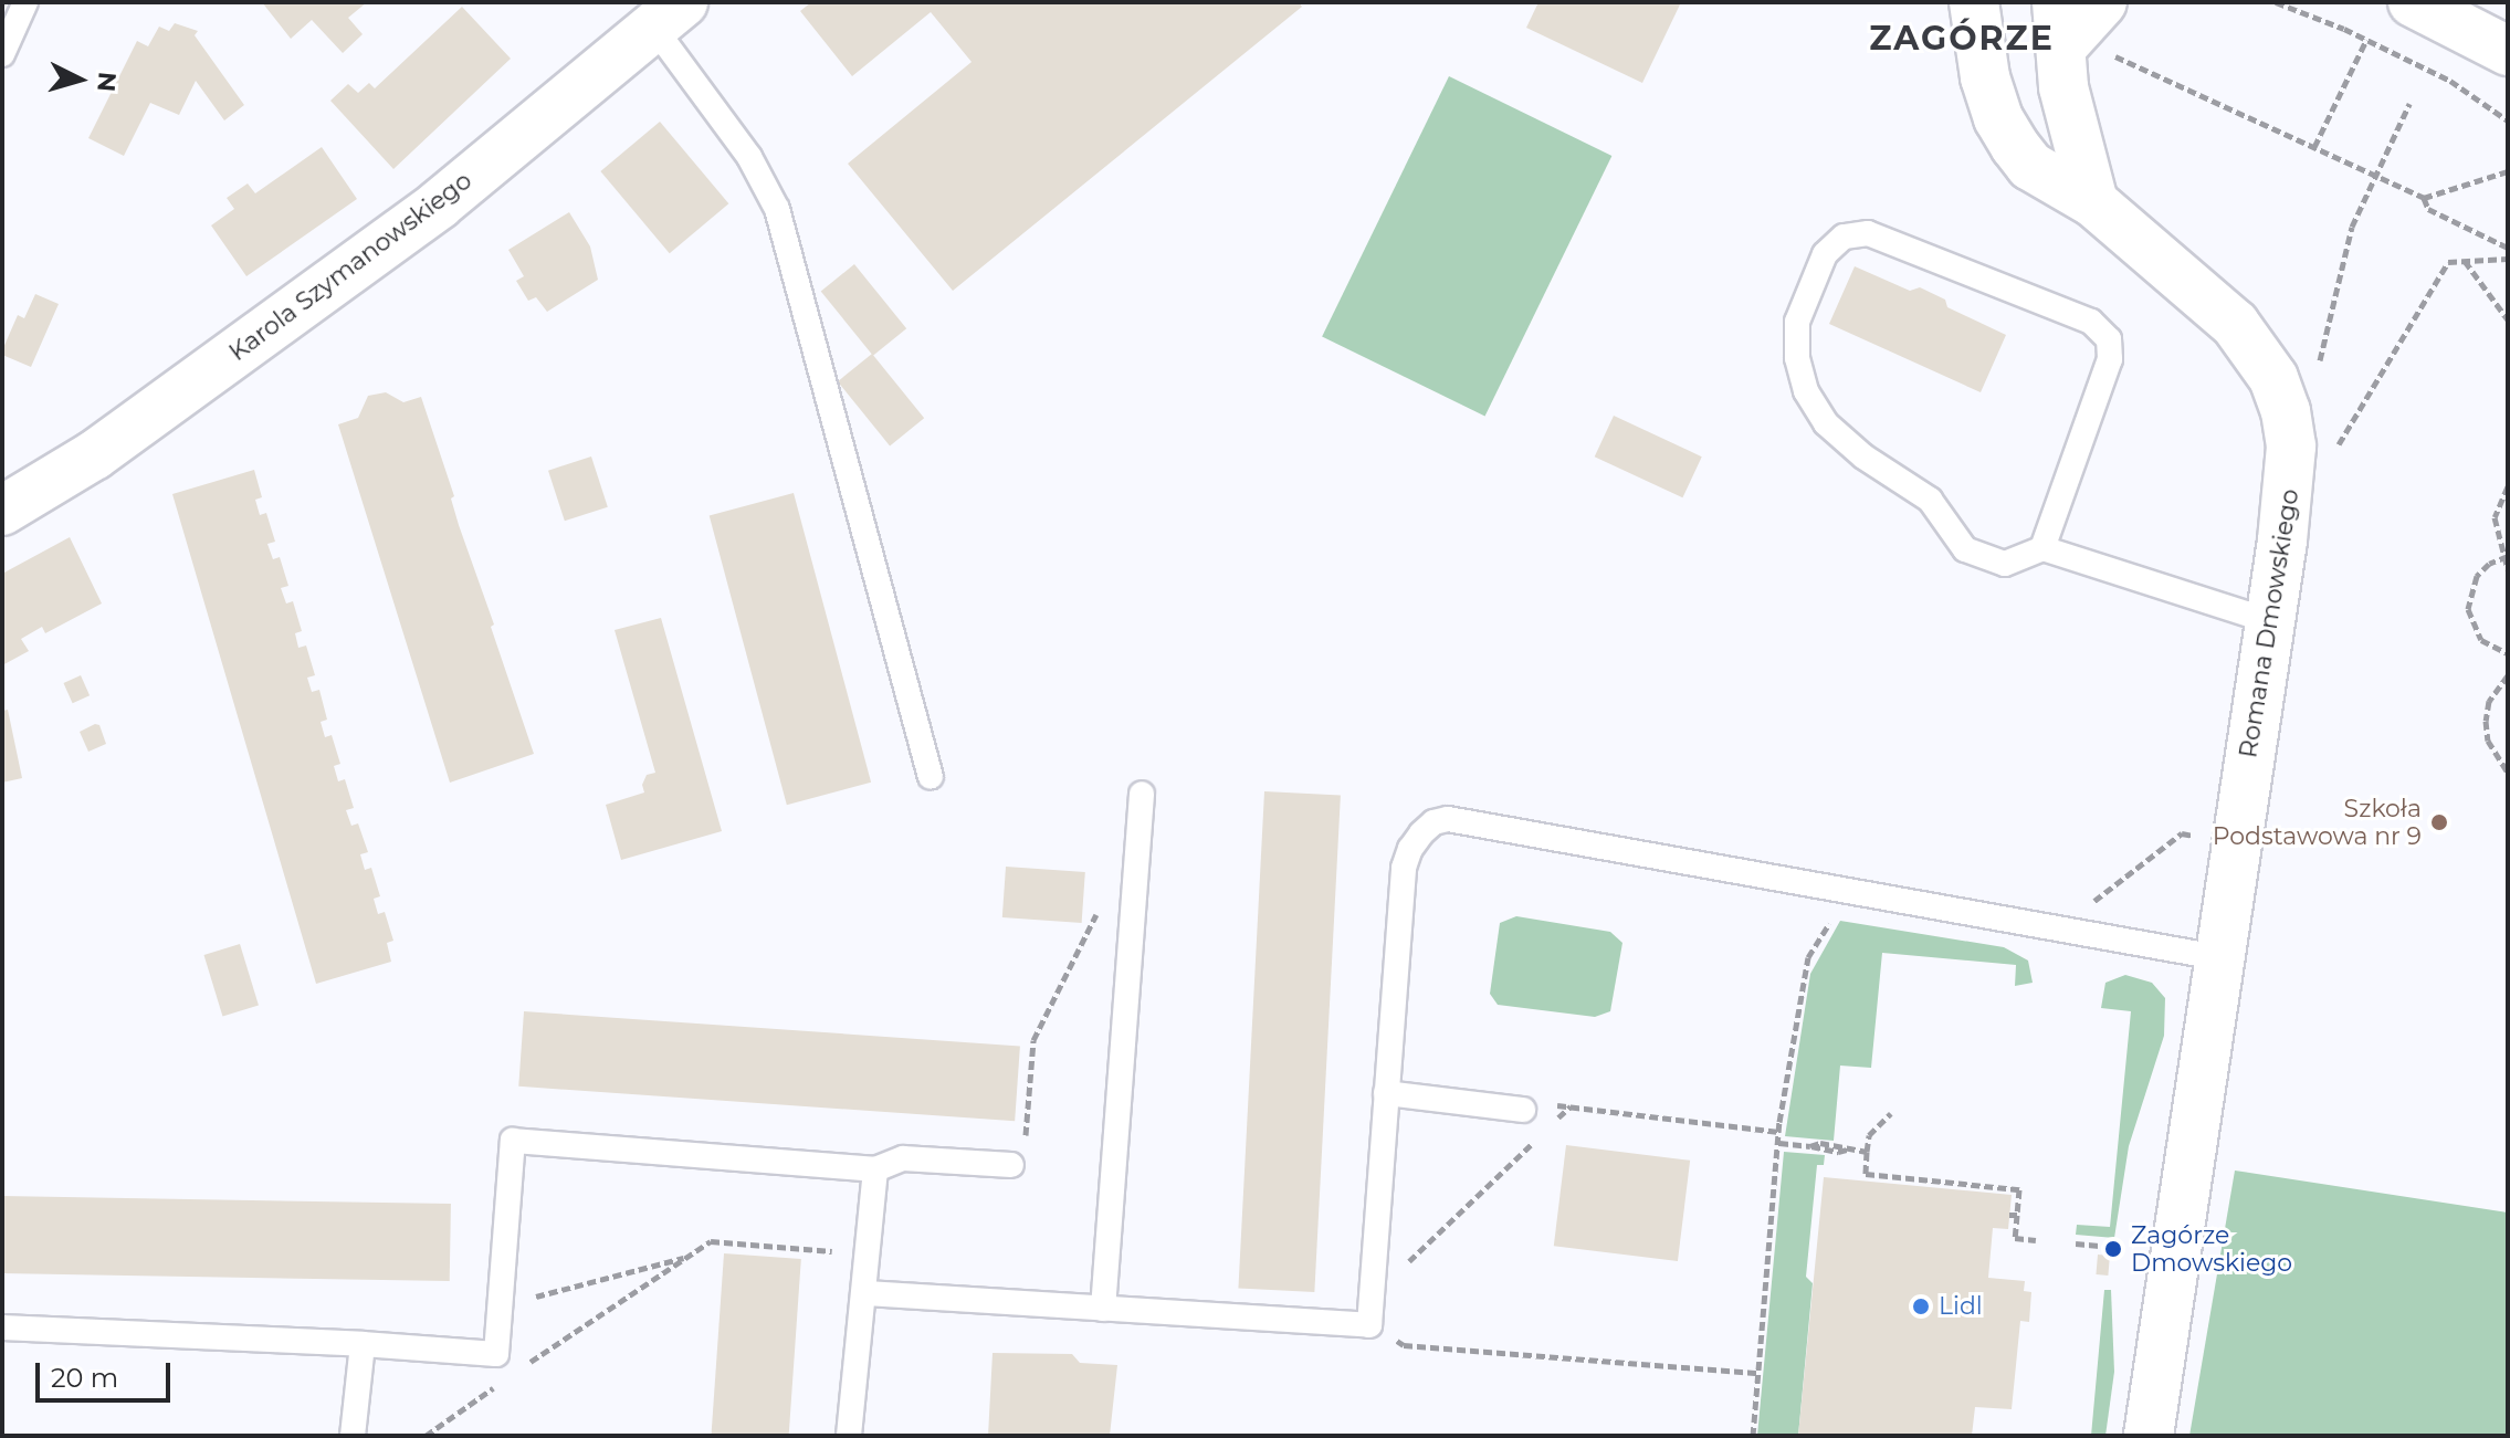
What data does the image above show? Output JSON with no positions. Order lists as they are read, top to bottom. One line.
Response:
{"streets":{"street":["Karola Szymanowskiego","Romana Dmowskiego"]},"districts":["ZAGÓRZE"],"places":["Szkoła Podstawowa nr 9","Zagórze Dmowskiego","Lidl"],"scale_bar":"20 m","north":"right"}
